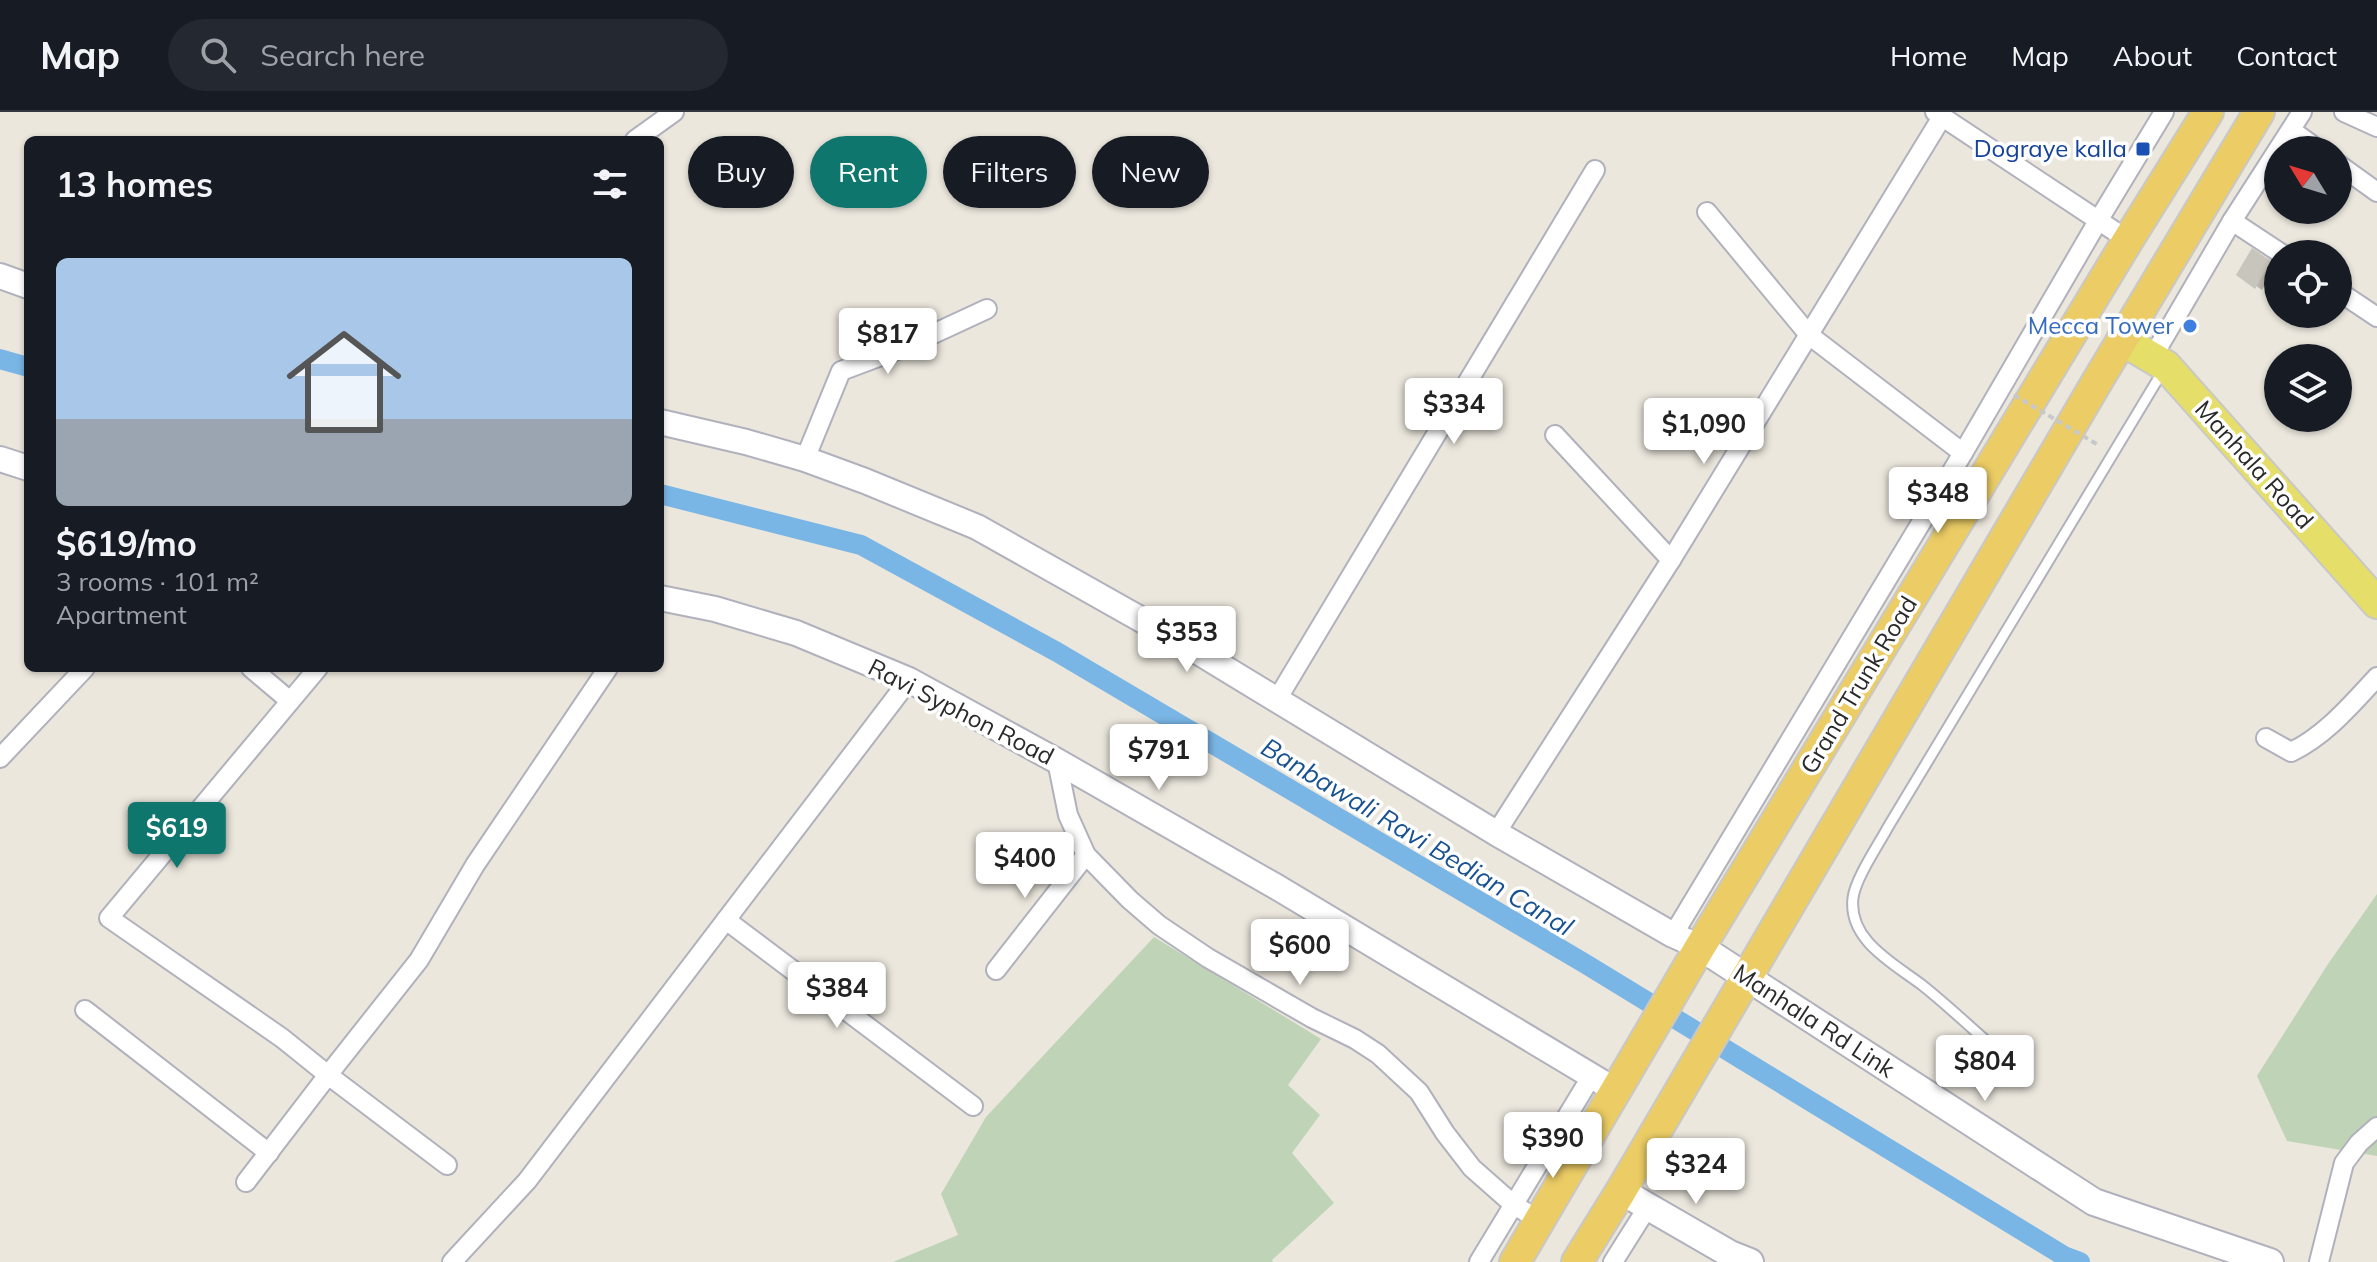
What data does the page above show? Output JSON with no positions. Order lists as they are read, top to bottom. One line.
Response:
{"streets":{"highway":["Grand Trunk Road"],"main road":["Manhala Road","Manhala Rd Link"],"street":["Ravi Syphon Road"]},"crossings":[["Manhala Road","Grand Trunk Road"],["Grand Trunk Road","Ravi Syphon Road"],["Grand Trunk Road","Manhala Rd Link"]],"water":["Banbawali Ravi Bedian Canal"],"places":{"transit":["Dograye kalla"],"other":["Mecca Tower"]},"north":"top left","page":{"header":"Map","search":"Search here","nav":["Home","Map","About","Contact"],"chip":["Buy","Rent","Filters","New"],"heading":"13 homes","list":[{"name":"$619/mo","note":"3 rooms · 101 m² · Apartment"}],"price":["$817","$334","$1,090","$348","$353","$791","$619","$400","$600","$384","$804","$390","$324"]}}
